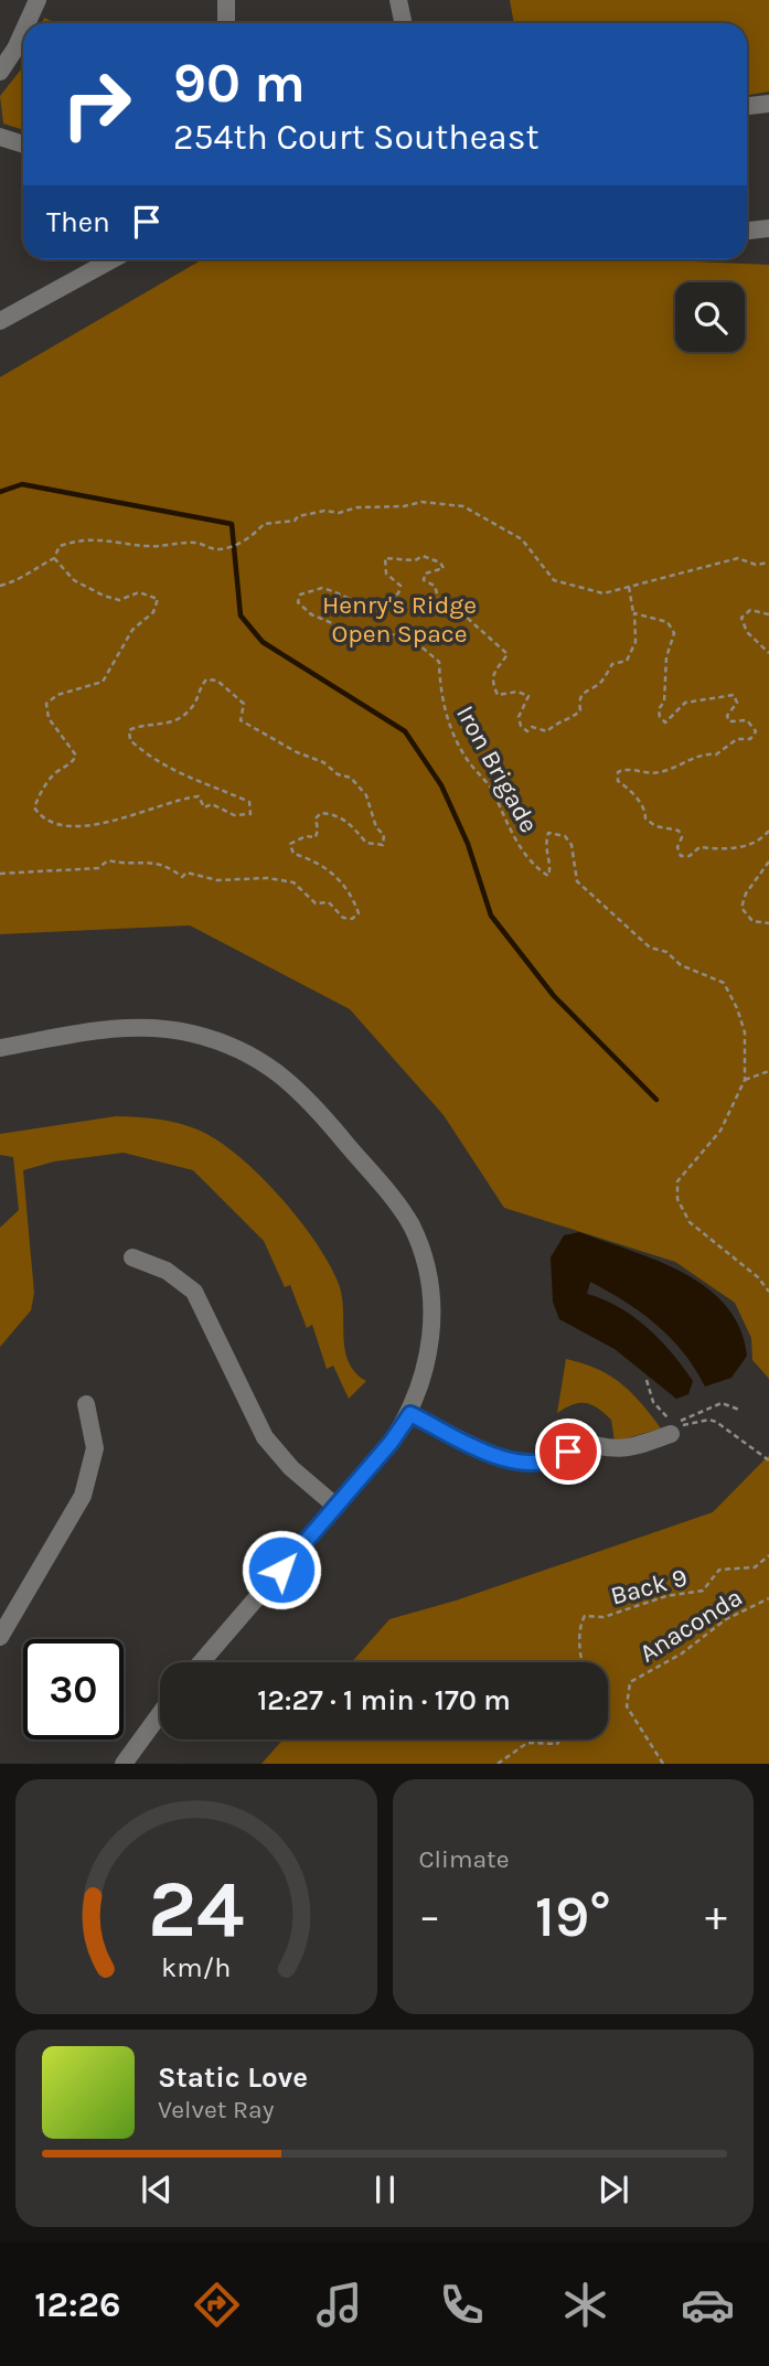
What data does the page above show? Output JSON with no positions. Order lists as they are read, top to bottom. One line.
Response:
{"streets":{"path":["Iron Brigade","Back 9","Anaconda"]},"parks":["Henry's Ridge Open Space"],"page":{"turn":["90 m","254th Court Southeast"],"then":"Then","limit":"30","trip":"12:27 · 1 min · 170 m","tile":"Climate","heat":["−","19°","+"],"song":["Static Love","Velvet Ray"],"tabs":"12:26","gauge":["24","km/h"]}}
